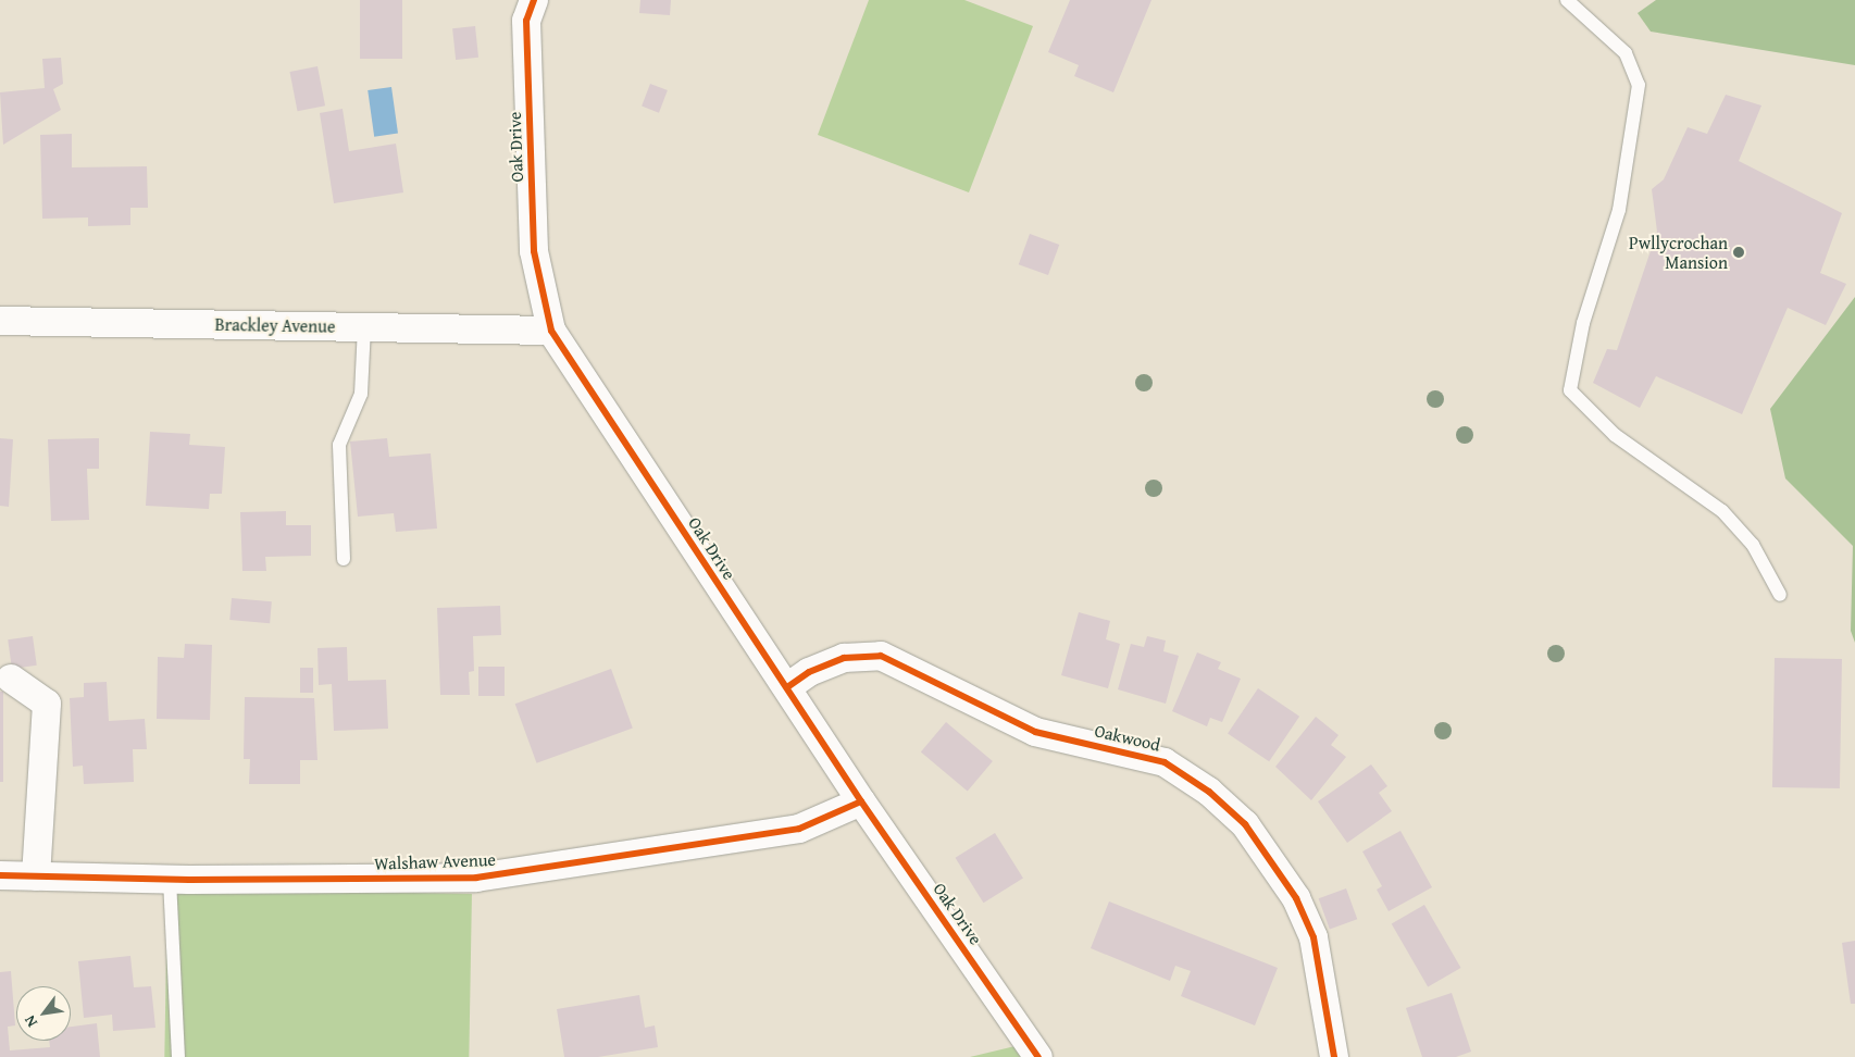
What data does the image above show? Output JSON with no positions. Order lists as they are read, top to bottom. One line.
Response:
{"streets":{"street":["Oak Drive","Brackley Avenue","Oakwood","Walshaw Avenue"]},"crossings":[["Oak Drive","Brackley Avenue"],["Oak Drive","Oakwood"],["Oak Drive","Walshaw Avenue"]],"places":["Pwllycrochan Mansion"],"north":"bottom left"}
